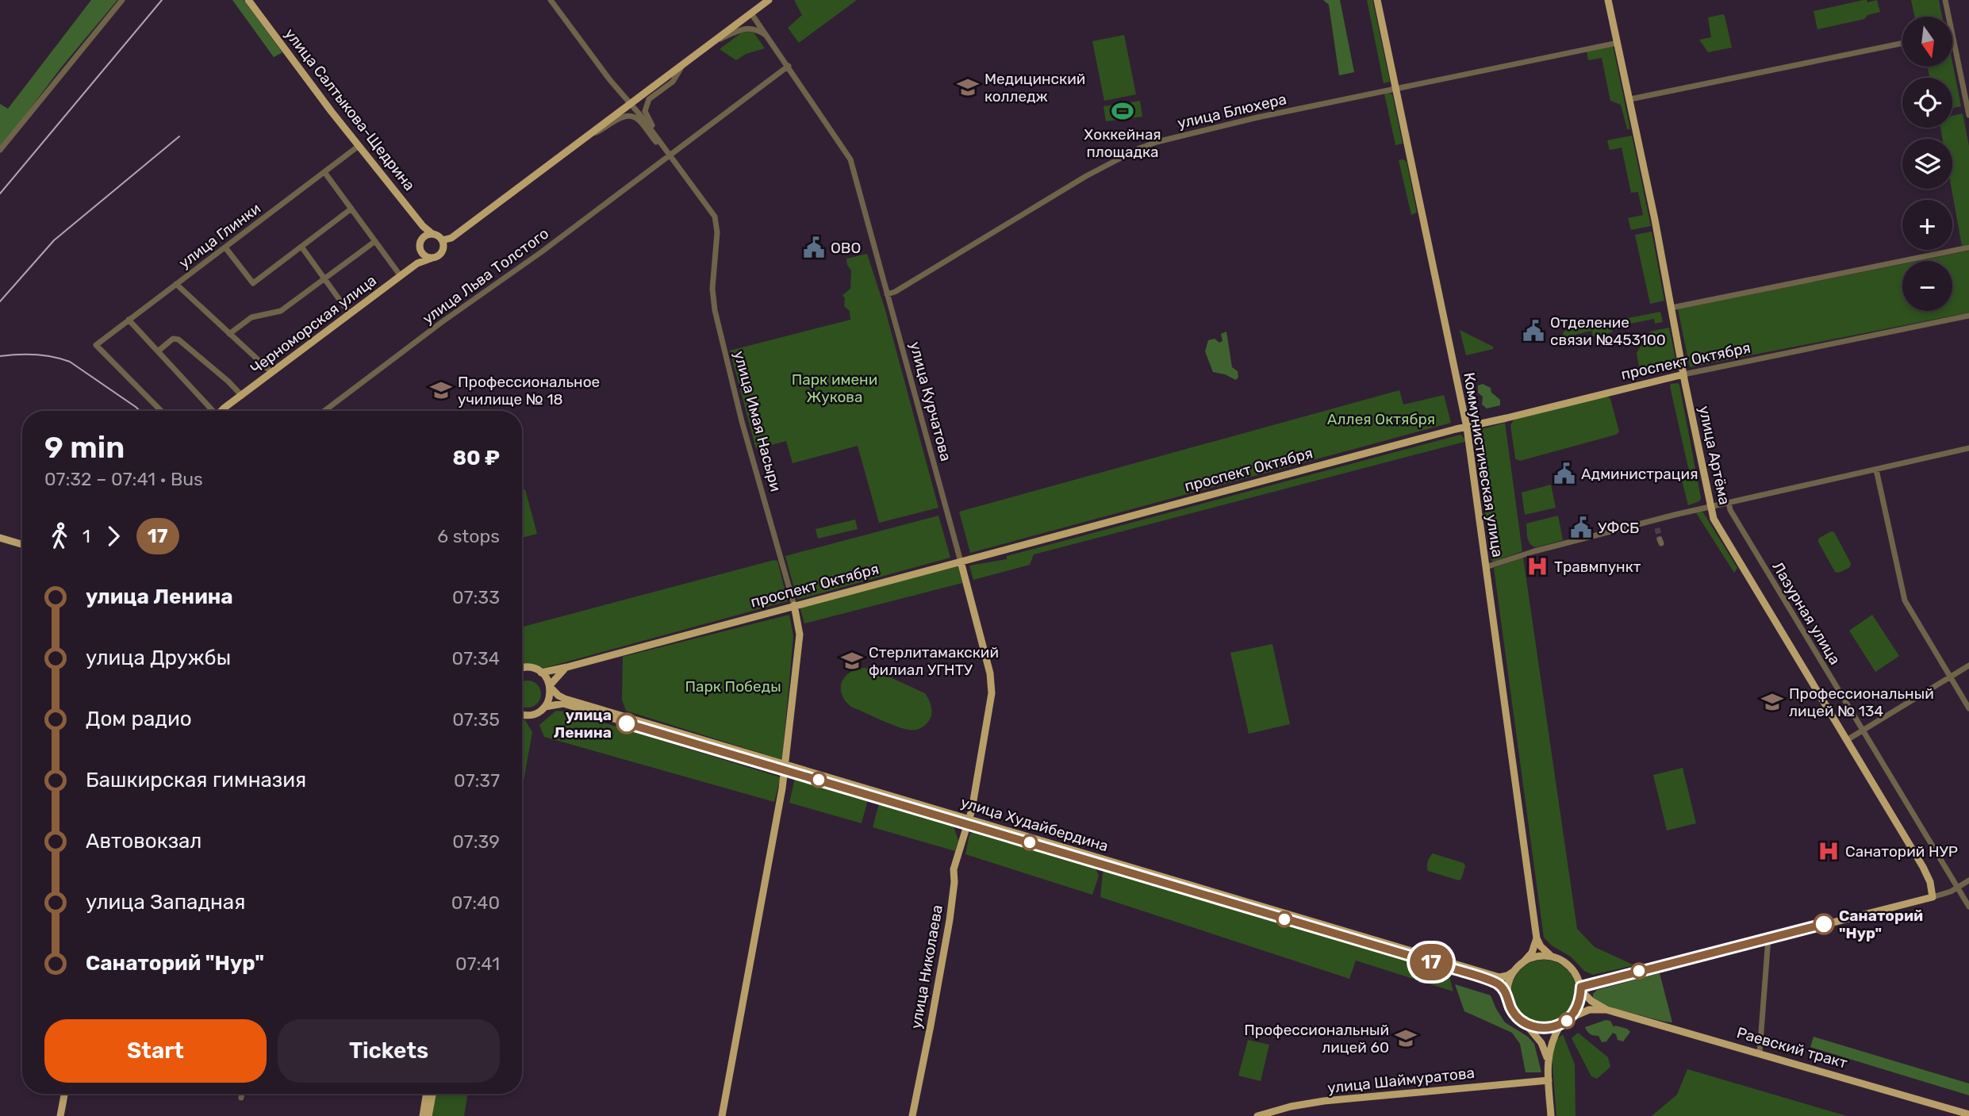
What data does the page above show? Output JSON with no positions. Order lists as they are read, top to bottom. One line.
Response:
{"streets":{"main road":["улица Салтыкова-Щедрина","Черноморская улица","проспект Октября","улица Курчатова","улица Имая Насыри","улица Артёма","Коммунистическая улица","улица Худайбердина","улица Николаева","Раевский тракт","улица Шаймуратова"],"street":["улица Блюхера","улица Глинки","улица Льва Толстого","Лазурная улица"]},"crossings":[["улица Салтыкова-Щедрина","улица Глинки"],["улица Салтыкова-Щедрина","Черноморская улица"],["улица Блюхера","улица Курчатова"],["улица Блюхера","улица Артёма"],["улица Блюхера","Коммунистическая улица"],["улица Льва Толстого","улица Курчатова"],["улица Льва Толстого","улица Имая Насыри"],["проспект Октября","улица Курчатова"],["проспект Октября","улица Имая Насыри"],["проспект Октября","улица Артёма"],["проспект Октября","Коммунистическая улица"],["улица Курчатова","улица Худайбердина"],["улица Курчатова","улица Николаева"],["улица Имая Насыри","улица Худайбердина"],["улица Худайбердина","улица Николаева"],["улица Худайбердина","Раевский тракт"]],"parks":["Парк имени Жукова","Аллея Октября","Парк Победы"],"places":{"school or university":["Медицинский колледж","Профессиональное училище № 18","Стерлитамакский филиал УГНТУ","Профессиональный лицей № 134","Профессиональный лицей 60"],"sports":["Хоккейная площадка"],"public building":["ОВО","Отделение связи №453100","Администрация","УФСБ"],"hospital":["Травмпункт","Санаторий НУР"],"other":["улица Ленина","Санаторий \"Нур\""]},"lines":["bus line 17"],"north":"bottom","page":{"on_map":"17","map_buttons":["+","−"],"heading":["9 min","07:32 – 07:41 · Bus","80 ₽"],"legs":["1","17","6 stops"],"list":[{"name":"улица Ленина","value":"07:33"},{"name":"улица Дружбы","value":"07:34"},{"name":"Дом радио","value":"07:35"},{"name":"Башкирская гимназия","value":"07:37"},{"name":"Автовокзал","value":"07:39"},{"name":"улица Западная","value":"07:40"},{"name":"Санаторий \"Нур\"","value":"07:41"}],"buttons":["Start","Tickets"]}}
